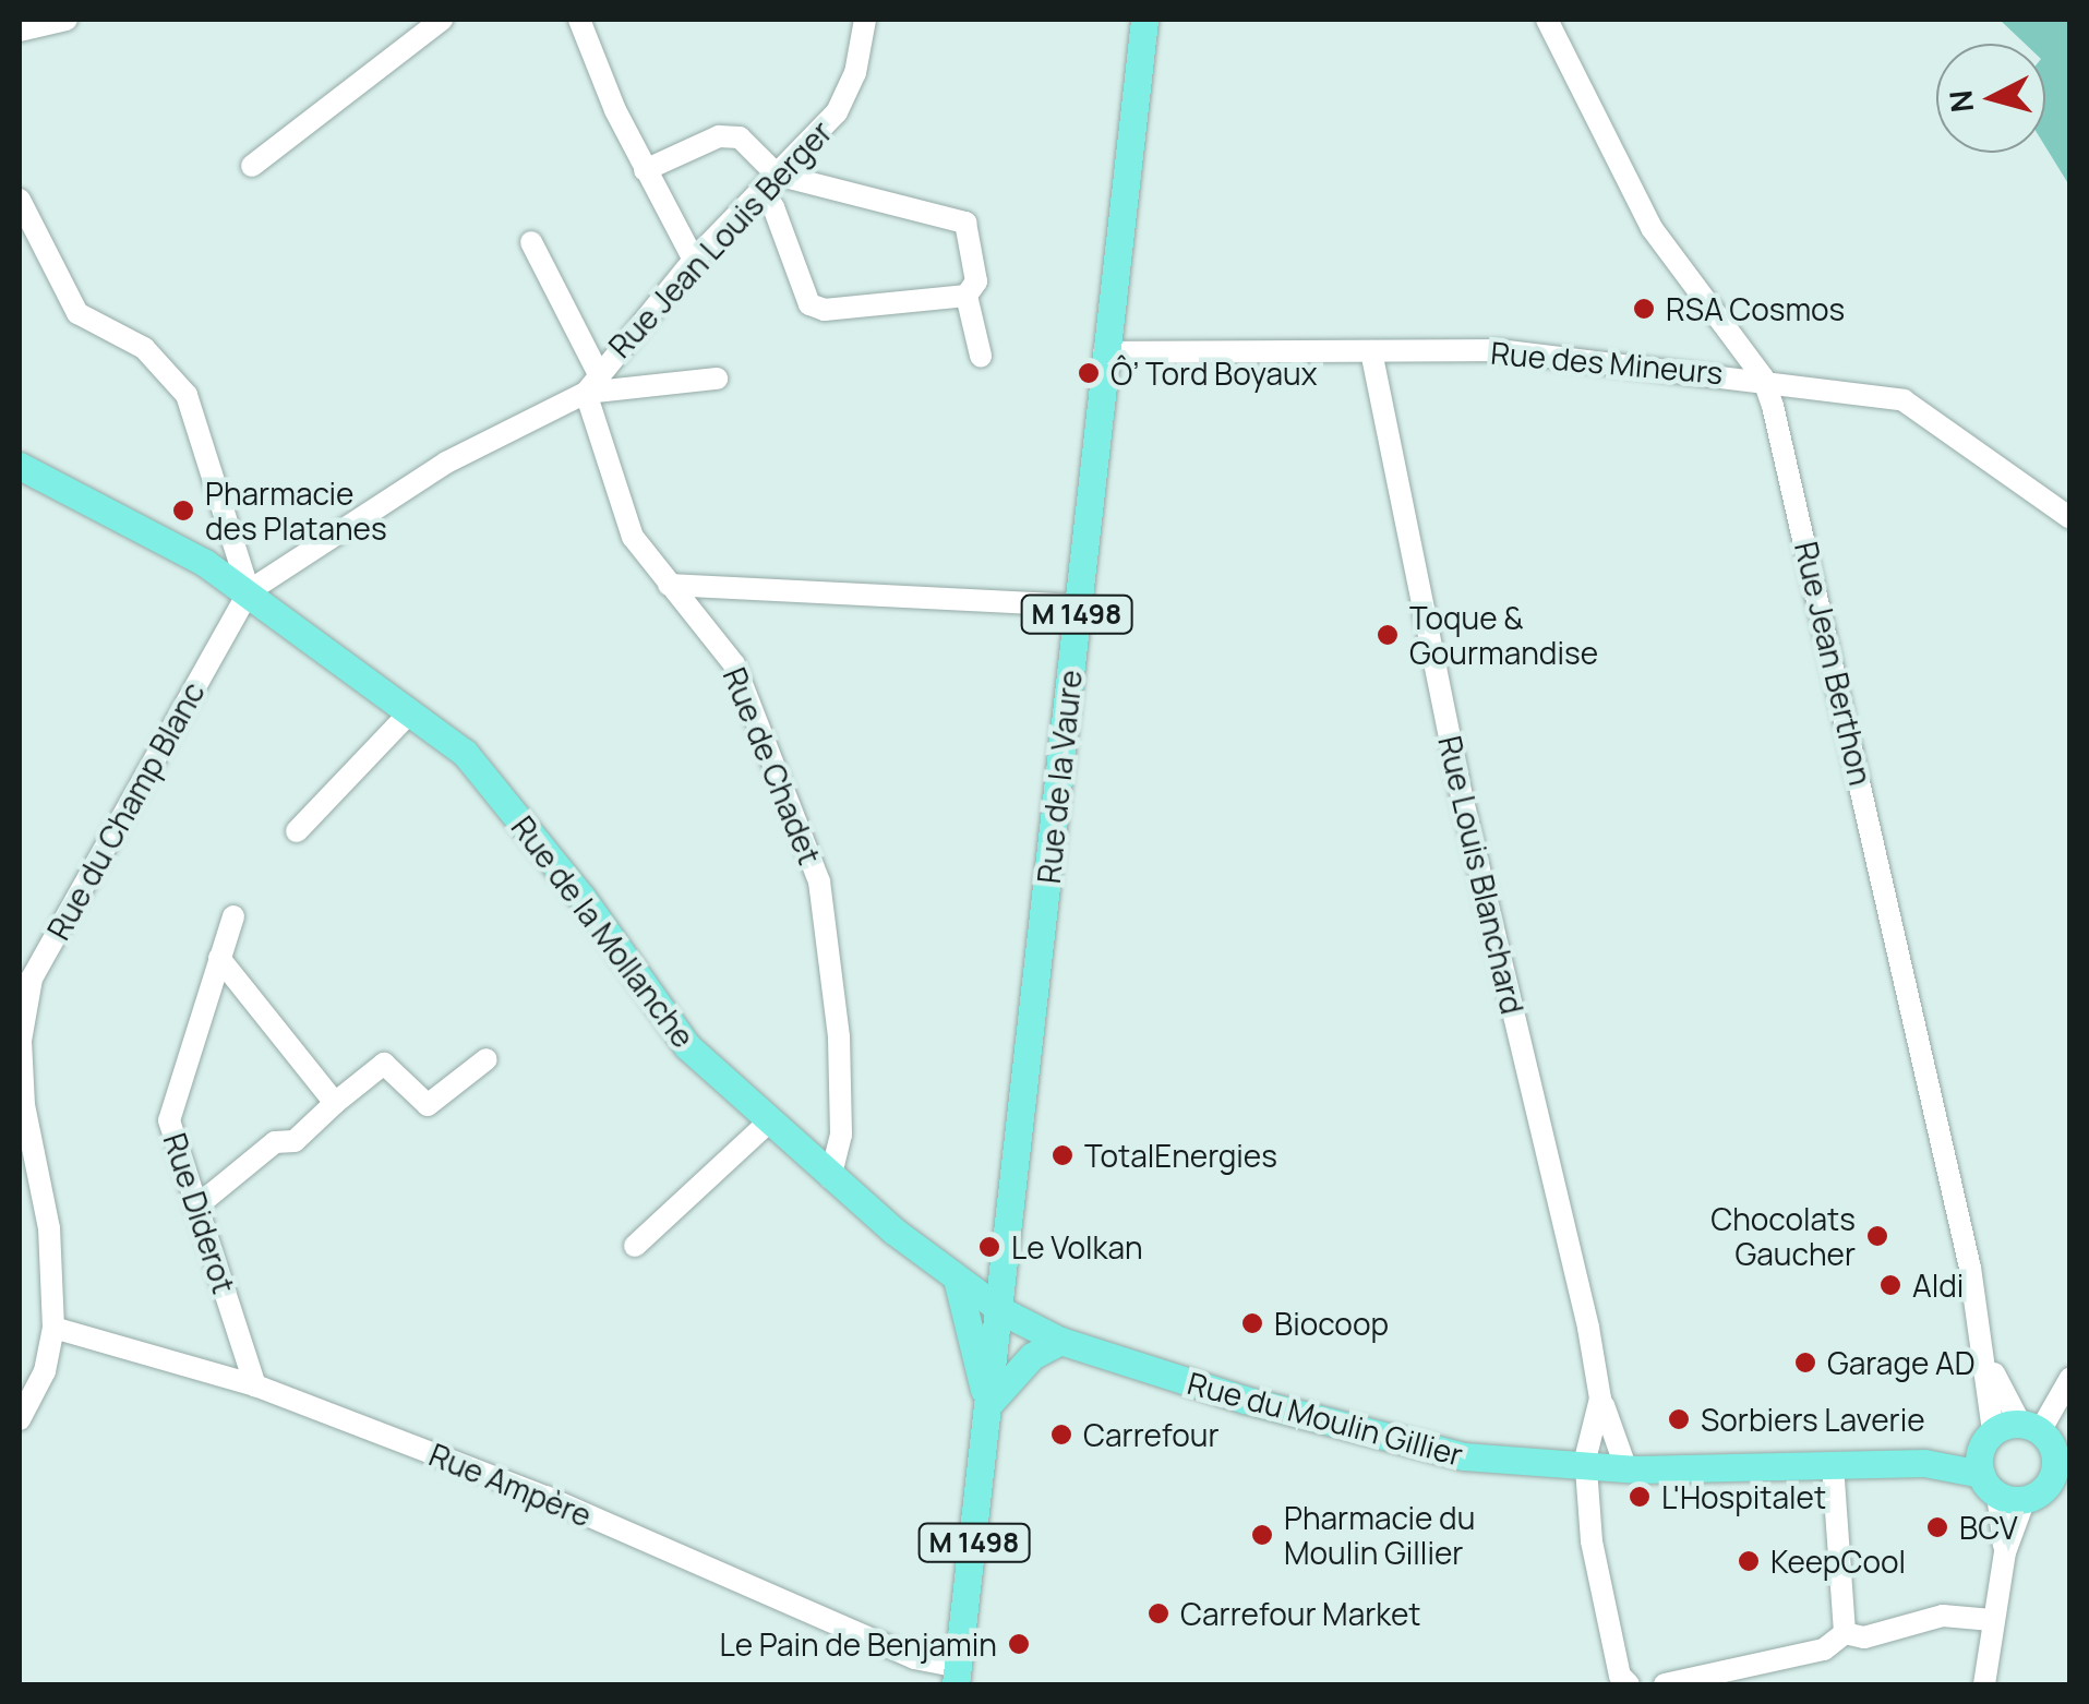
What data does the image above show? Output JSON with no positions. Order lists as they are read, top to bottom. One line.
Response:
{"streets":{"main road":["M 1498","Rue de la Vaure","Rue de la Mollanche","Rue du Moulin Gillier"],"street":["Rue Jean Louis Berger","Rue des Mineurs","Rue Jean Berthon","Rue de Chadet","Rue du Champ Blanc","Rue Louis Blanchard","Rue Diderot","Rue Ampère"]},"crossings":[["Rue Jean Louis Berger","Rue de Chadet"],["Rue Jean Louis Berger","Rue du Champ Blanc"],["Rue Jean Louis Berger","Rue de la Mollanche"],["Rue des Mineurs","Rue Jean Berthon"],["Rue des Mineurs","Rue de la Vaure"],["Rue des Mineurs","Rue Louis Blanchard"],["M 1498","Rue de la Vaure"],["M 1498","Rue de la Mollanche"],["M 1498","Rue du Moulin Gillier"],["M 1498","Rue Ampère"],["Rue Jean Berthon","Rue du Moulin Gillier"],["Rue de Chadet","Rue de la Mollanche"],["Rue du Champ Blanc","Rue de la Mollanche"],["Rue du Champ Blanc","Rue Ampère"],["Rue Louis Blanchard","Rue du Moulin Gillier"],["Rue de la Mollanche","Rue du Moulin Gillier"],["Rue Diderot","Rue Ampère"]],"places":["RSA Cosmos","Ô’ Tord Boyaux","Pharmacie des Platanes","Toque & Gourmandise","TotalEnergies","Chocolats Gaucher","Le Volkan","Aldi","Biocoop","Garage AD","Sorbiers Laverie","Carrefour","L'Hospitalet","BCV","Pharmacie du Moulin Gillier","KeepCool","Carrefour Market","Le Pain de Benjamin"],"north":"left"}
